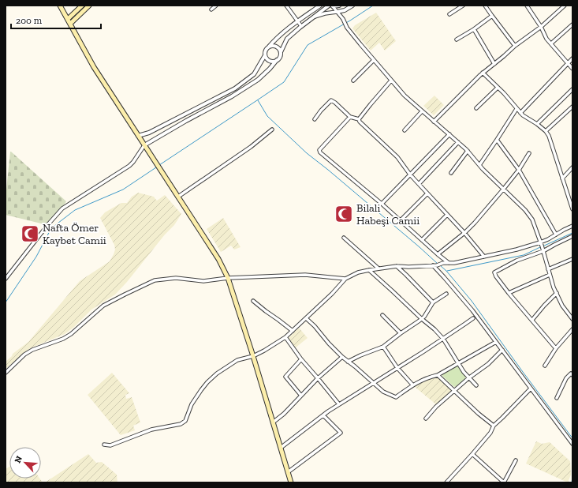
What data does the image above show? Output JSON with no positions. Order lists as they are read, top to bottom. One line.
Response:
{"places":{"mosque":["Bilali Habeşi Camii","Nafta Ömer Kaybet Camii"]},"scale_bar":"200 m","north":"top left"}
